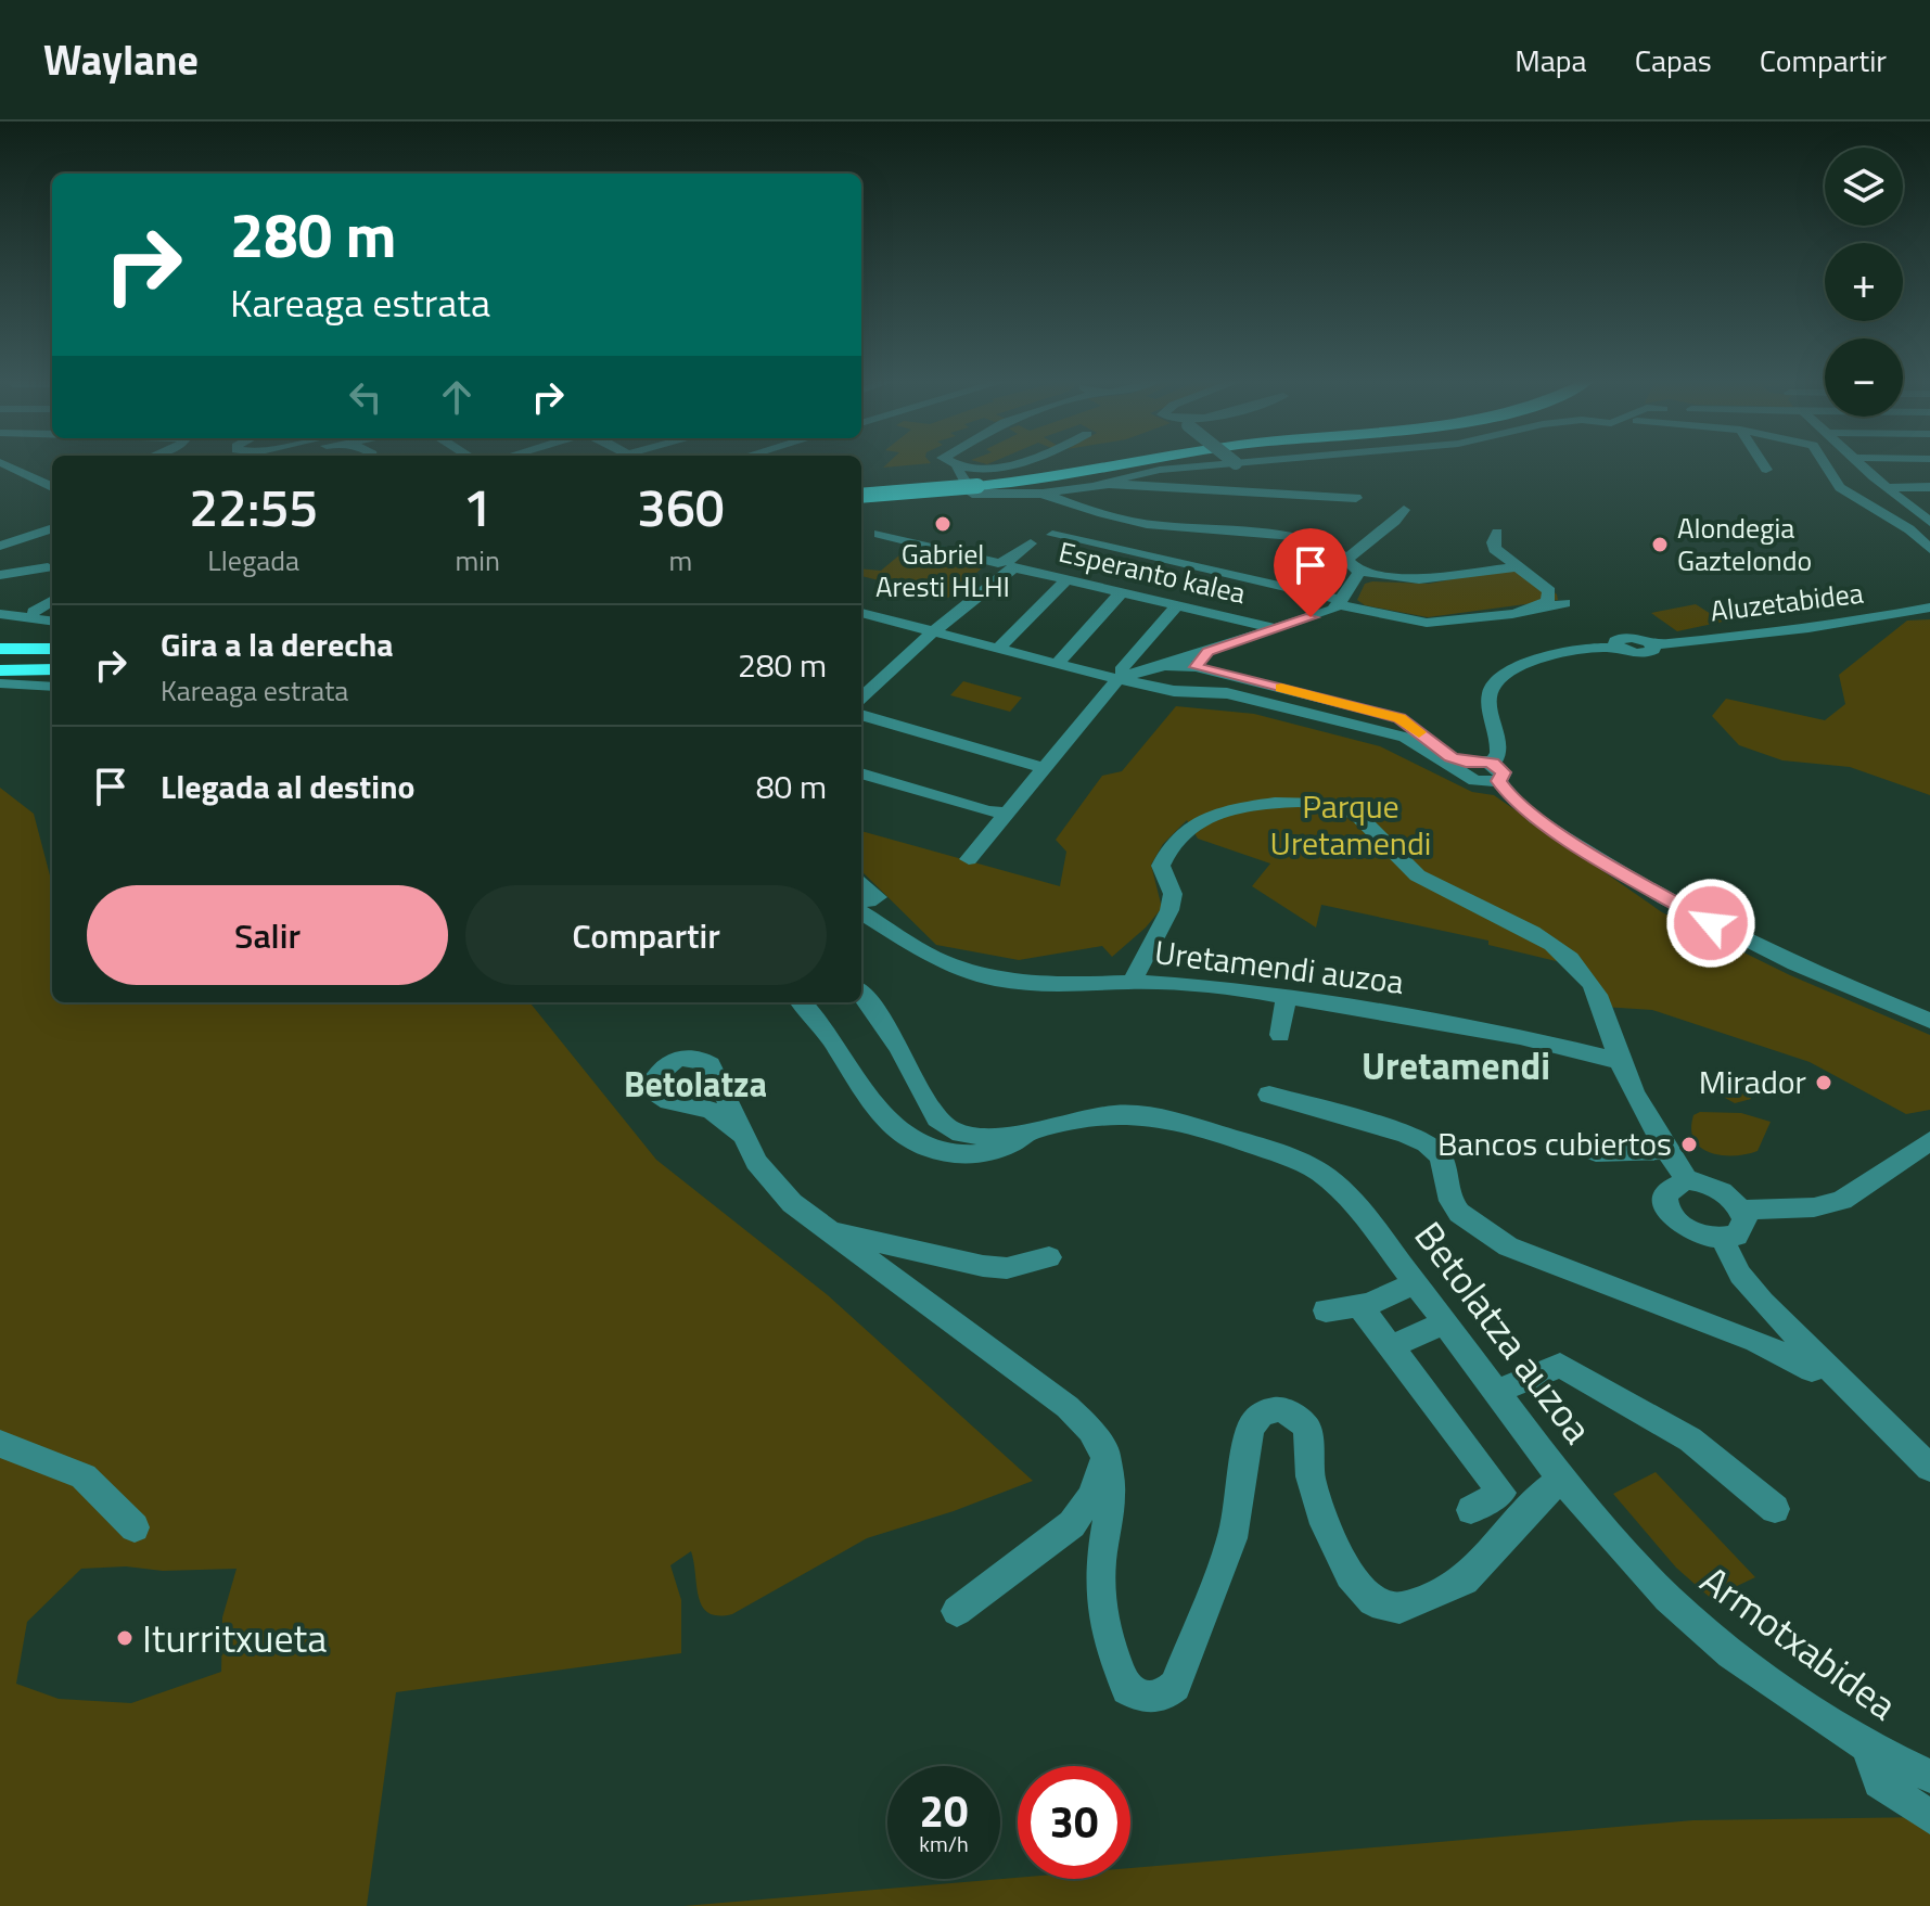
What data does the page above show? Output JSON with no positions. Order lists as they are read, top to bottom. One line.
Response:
{"streets":{"street":["Esperanto kalea","Aluzetabidea","Uretamendi auzoa","Betolatza auzoa","Armotxabidea"]},"crossings":[["Betolatza auzoa","Armotxabidea"]],"districts":["Uretamendi","Betolatza"],"parks":["Parque Uretamendi"],"places":["Gabriel Aresti HLHI","Alondegia Gaztelondo","Mirador","Bancos cubiertos","Iturritxueta"],"page":{"header":"Waylane","nav":["Mapa","Capas","Compartir"],"map_buttons":["+","−"],"turn":["280 m","Kareaga estrata"],"eta":["22:55","Llegada","1","min","360","m"],"list":[{"name":"Gira a la derecha","note":"Kareaga estrata","value":"280 m"},{"name":"Llegada al destino","value":"80 m"}],"buttons":["Salir","Compartir"],"speed":"20 km/h","limit":"30"}}
